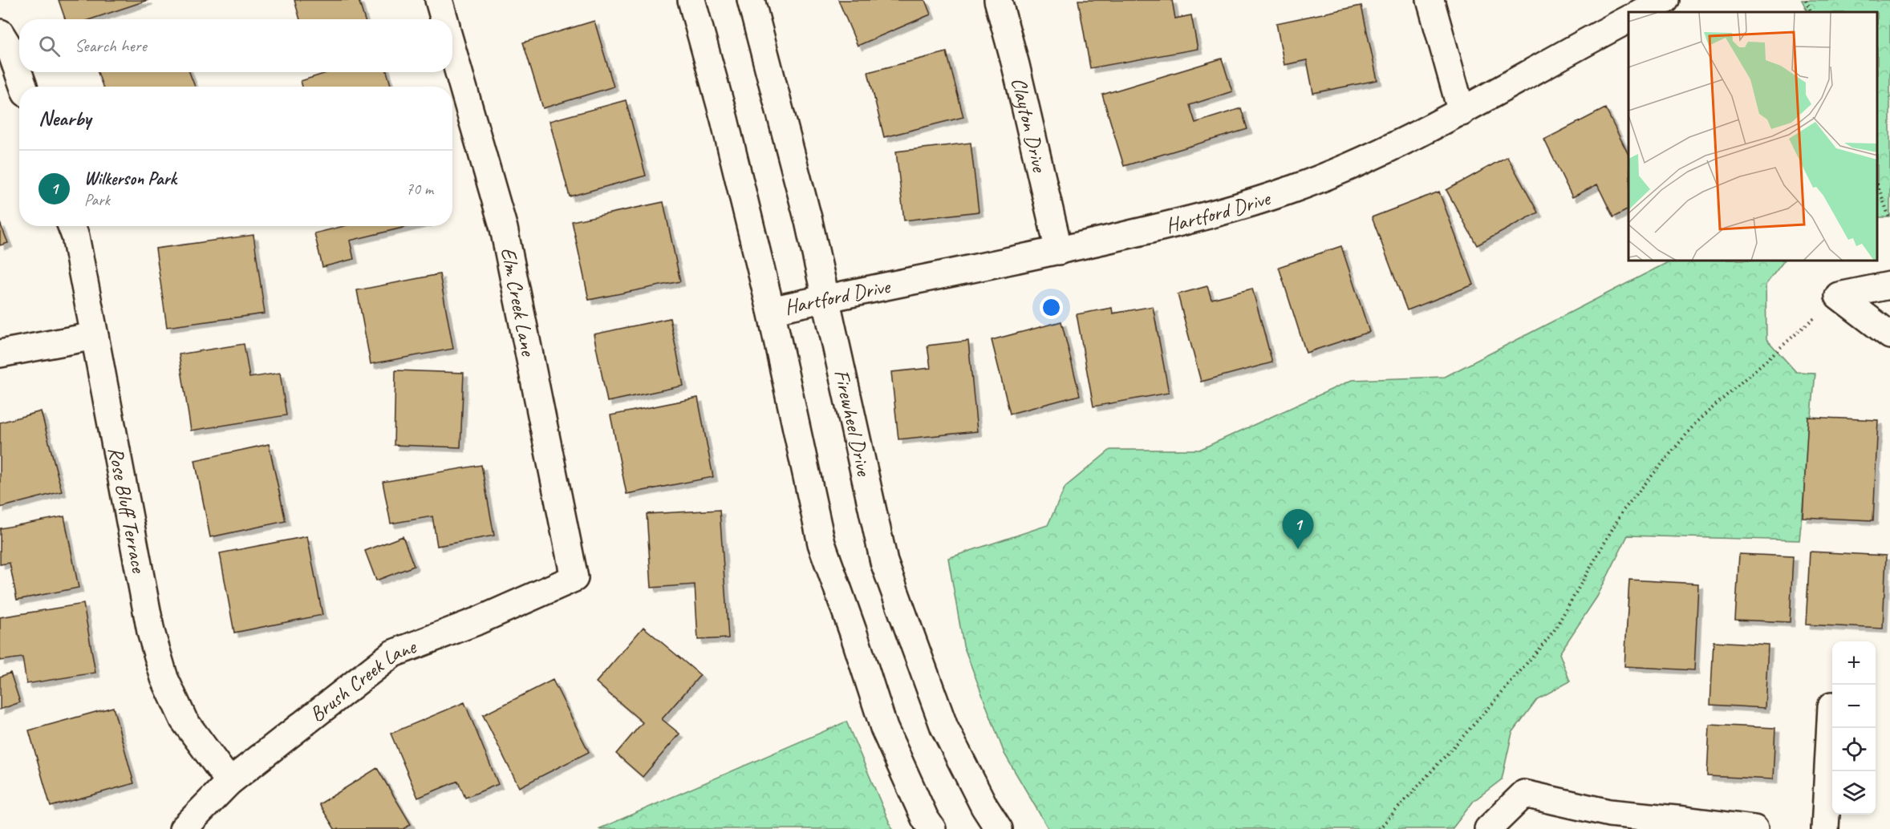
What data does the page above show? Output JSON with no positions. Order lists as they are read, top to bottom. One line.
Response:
{"streets":{"street":["Clayton Drive","Hartford Drive","Elm Creek Lane","Firewheel Drive","Rose Bluff Terrace","Brush Creek Lane"]},"crossings":[["Clayton Drive","Hartford Drive"],["Hartford Drive","Firewheel Drive"],["Elm Creek Lane","Brush Creek Lane"],["Rose Bluff Terrace","Brush Creek Lane"]],"page":{"search":"Search here","heading":"Nearby","list":[{"mark":"1","name":"Wilkerson Park","note":"Park","value":"70 m"}],"pins":"1","map_buttons":["+","−"]}}
